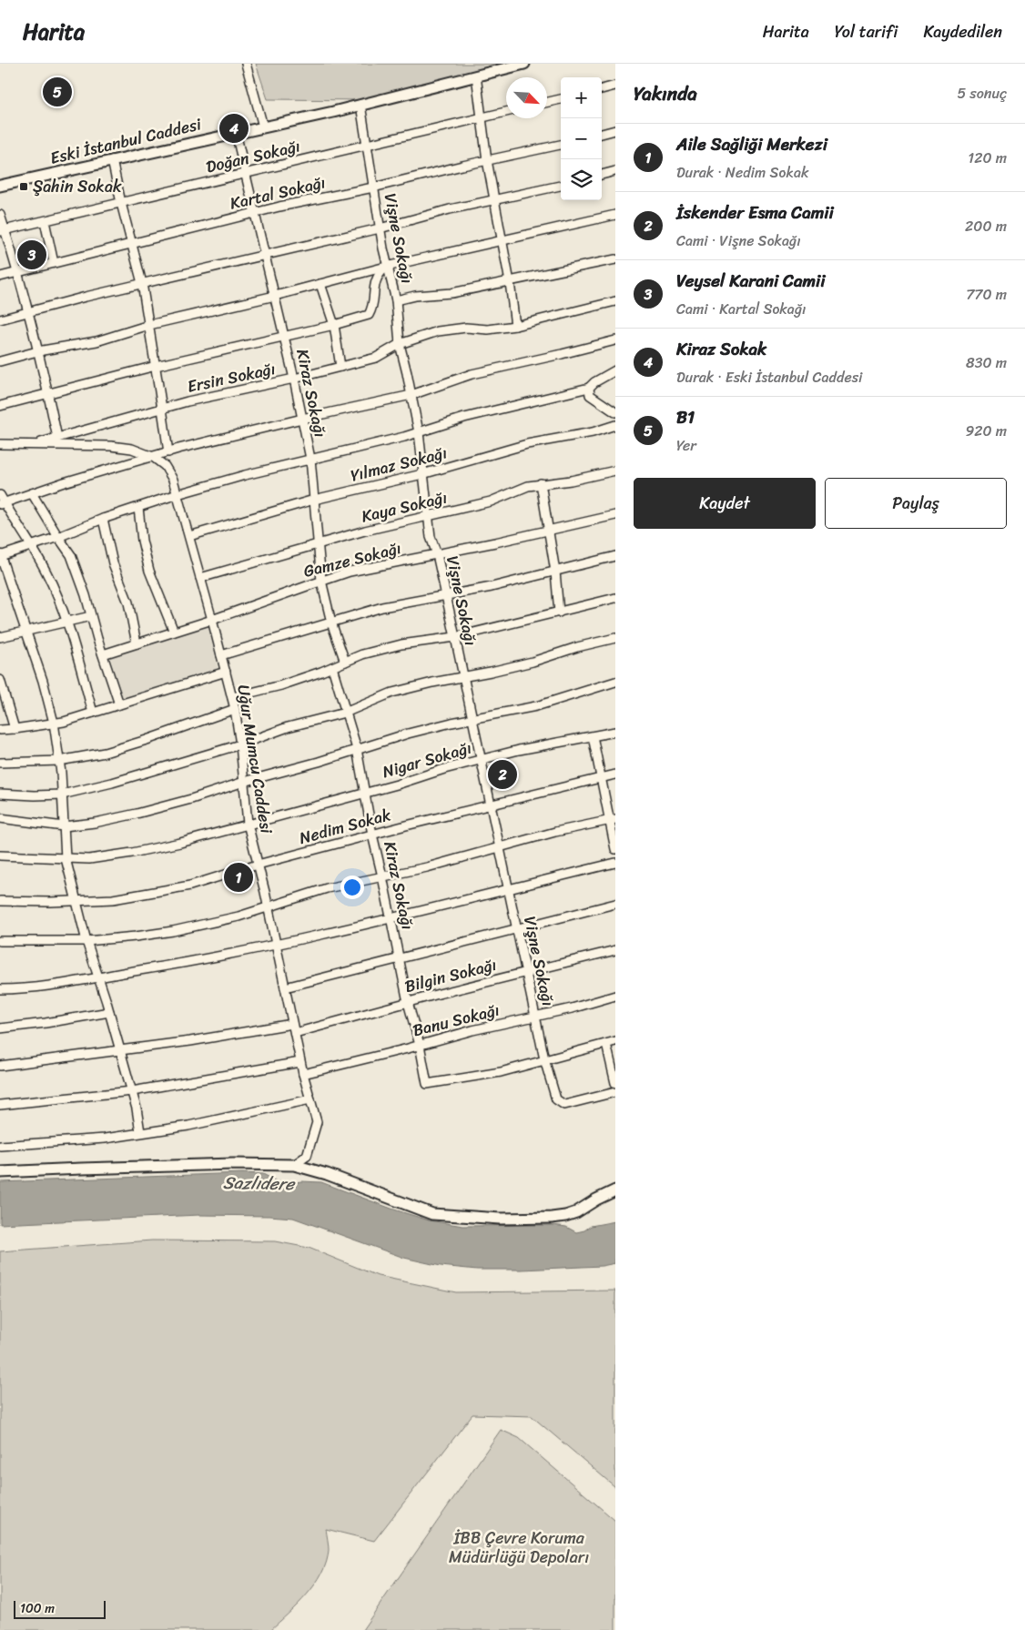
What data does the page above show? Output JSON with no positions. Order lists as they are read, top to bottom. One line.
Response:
{"streets":{"main road":["Eski İstanbul Caddesi"],"street":["Doğan Sokağı","Kartal Sokağı","Vişne Sokağı","Ersin Sokağı","Kiraz Sokağı","Yılmaz Sokağı","Kaya Sokağı","Gamze Sokağı","Uğur Mumcu Caddesi","Nigar Sokağı","Nedim Sokak","Bilgin Sokağı","Banu Sokağı"]},"crossings":[["Eski İstanbul Caddesi","Vişne Sokağı"],["Eski İstanbul Caddesi","Kiraz Sokağı"],["Doğan Sokağı","Vişne Sokağı"],["Doğan Sokağı","Kiraz Sokağı"],["Kartal Sokağı","Vişne Sokağı"],["Kartal Sokağı","Kiraz Sokağı"],["Vişne Sokağı","Ersin Sokağı"],["Vişne Sokağı","Kiraz Sokağı"],["Vişne Sokağı","Yılmaz Sokağı"],["Vişne Sokağı","Kaya Sokağı"],["Vişne Sokağı","Gamze Sokağı"],["Vişne Sokağı","Nigar Sokağı"],["Vişne Sokağı","Nedim Sokak"],["Vişne Sokağı","Bilgin Sokağı"],["Vişne Sokağı","Banu Sokağı"],["Ersin Sokağı","Kiraz Sokağı"],["Ersin Sokağı","Uğur Mumcu Caddesi"],["Kiraz Sokağı","Yılmaz Sokağı"],["Kiraz Sokağı","Kaya Sokağı"],["Kiraz Sokağı","Gamze Sokağı"],["Kiraz Sokağı","Nigar Sokağı"],["Kiraz Sokağı","Nedim Sokak"],["Kiraz Sokağı","Bilgin Sokağı"],["Kiraz Sokağı","Banu Sokağı"],["Yılmaz Sokağı","Uğur Mumcu Caddesi"],["Kaya Sokağı","Uğur Mumcu Caddesi"],["Gamze Sokağı","Uğur Mumcu Caddesi"],["Uğur Mumcu Caddesi","Nigar Sokağı"],["Uğur Mumcu Caddesi","Nedim Sokak"],["Uğur Mumcu Caddesi","Bilgin Sokağı"],["Uğur Mumcu Caddesi","Banu Sokağı"]],"water":["Sazlıdere"],"parks":["İBB Çevre Koruma Müdürlüğü Depoları"],"places":{"transit":["Şahin Sokak"]},"scale_bar":"100 m","north":"bottom right","page":{"header":"Harita","nav":["Harita","Yol tarifi","Kaydedilen"],"heading":["Yakında","5 sonuç"],"pins":["5","4","3","2","1"],"map_buttons":["+","−"],"list":[{"mark":"1","name":"Aile Sağliği Merkezi","note":"Durak · Nedim Sokak","value":"120 m"},{"mark":"2","name":"İskender Esma Camii","note":"Cami · Vişne Sokağı","value":"200 m"},{"mark":"3","name":"Veysel Karani Camii","note":"Cami · Kartal Sokağı","value":"770 m"},{"mark":"4","name":"Kiraz Sokak","note":"Durak · Eski İstanbul Caddesi","value":"830 m"},{"mark":"5","name":"B1","note":"Yer","value":"920 m"}],"buttons":["Kaydet","Paylaş"],"scale":"100 m"}}
